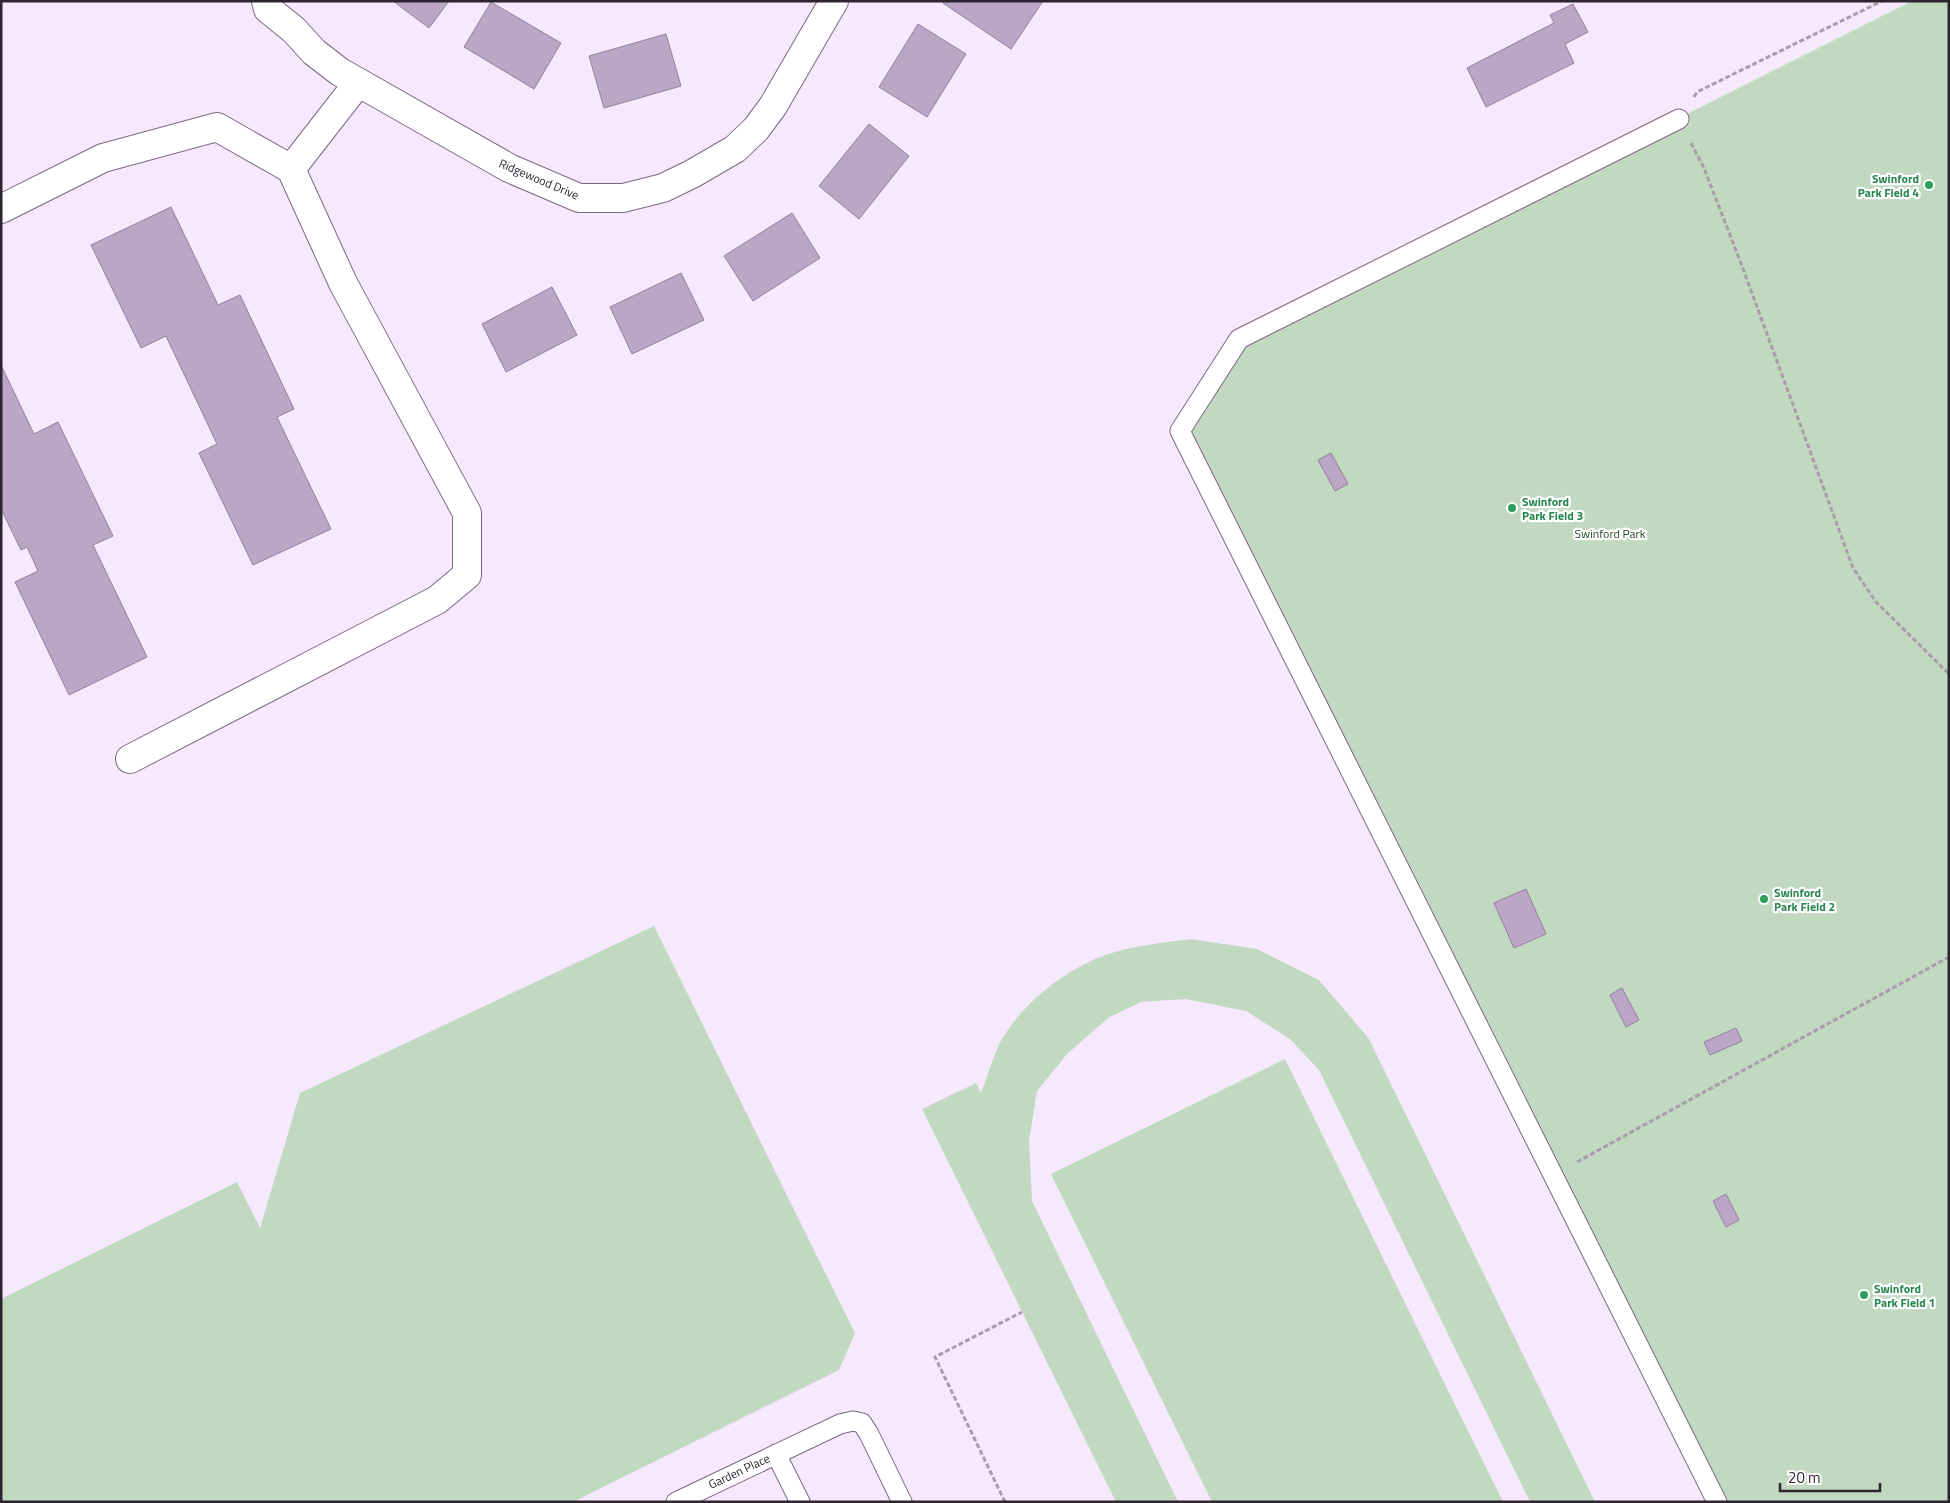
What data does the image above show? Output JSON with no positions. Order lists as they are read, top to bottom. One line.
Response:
{"streets":{"street":["Ridgewood Drive"],"lane":["Garden Place"]},"parks":["Swinford Park"],"places":["Swinford Park Field 4","Swinford Park Field 3","Swinford Park Field 2","Swinford Park Field 1"],"scale_bar":"20 m"}
